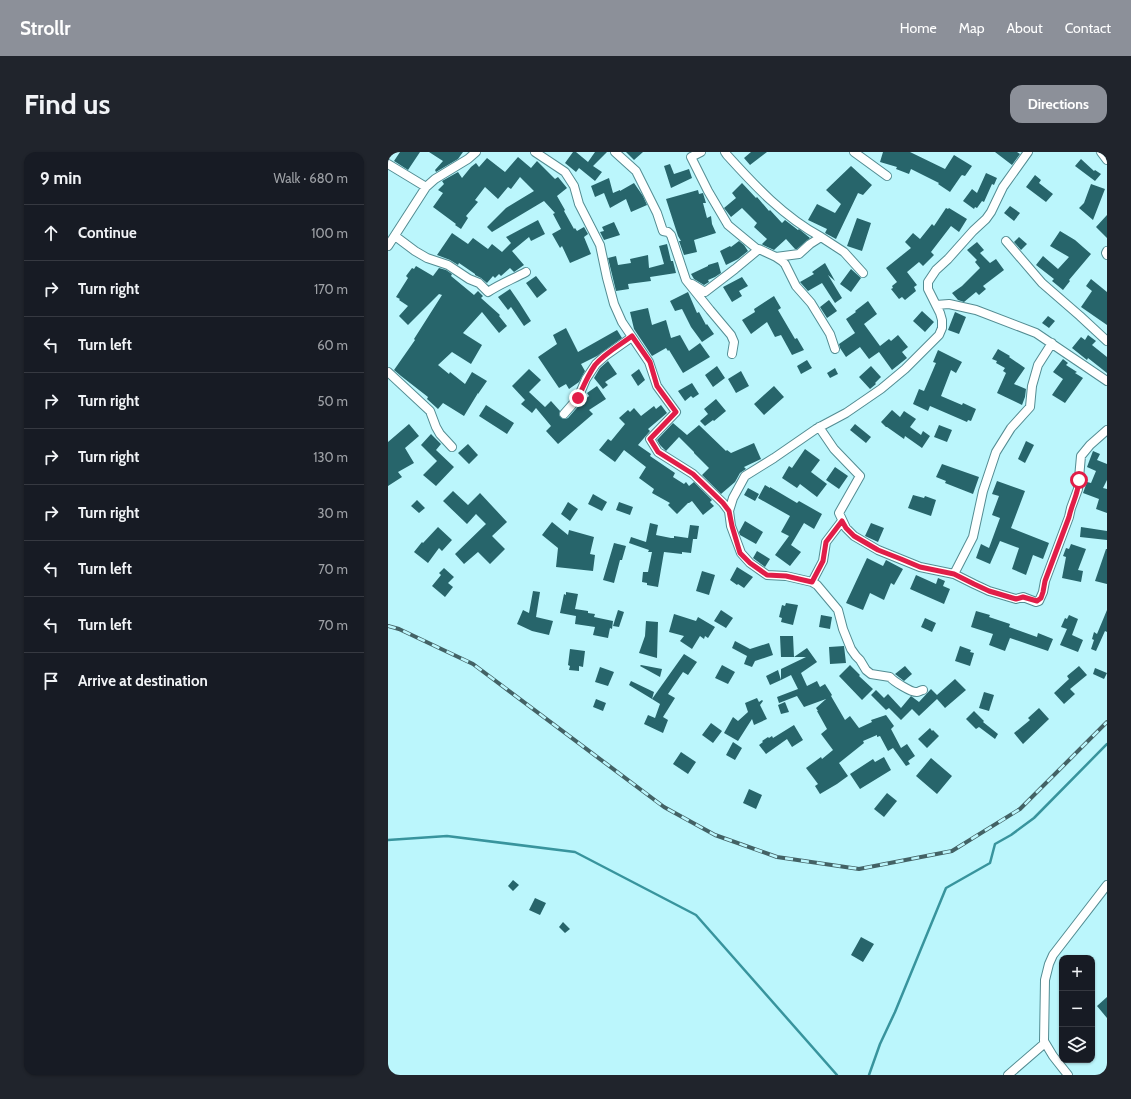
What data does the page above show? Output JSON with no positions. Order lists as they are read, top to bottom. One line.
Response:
{"page":{"header":"Strollr","nav":["Home","Map","About","Contact"],"buttons":"Directions","title":"Find us","heading":["9 min","Walk · 680 m"],"list":[["Continue","100 m"],["Turn right","170 m"],["Turn left","60 m"],["Turn right","50 m"],["Turn right","130 m"],["Turn right","30 m"],["Turn left","70 m"],["Turn left","70 m"],"Arrive at destination"],"map_buttons":["+","−"]}}
